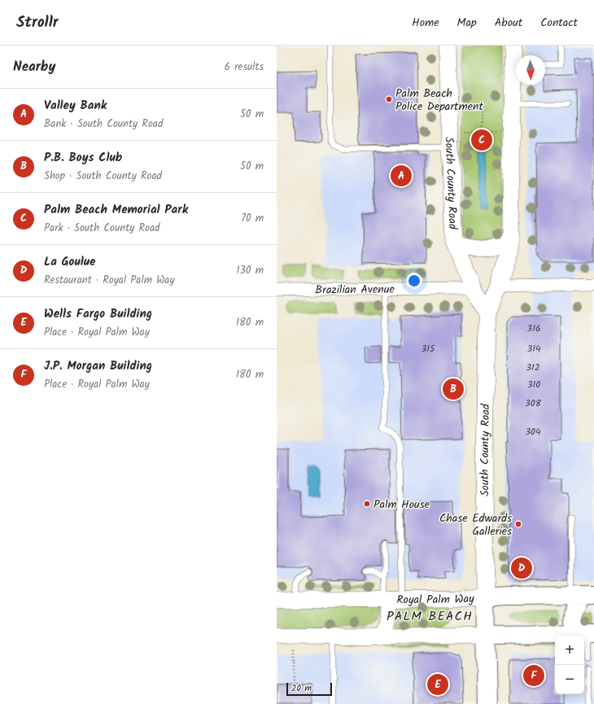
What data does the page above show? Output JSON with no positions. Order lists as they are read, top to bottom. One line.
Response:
{"streets":{"main road":["South County Road","Royal Palm Way"],"street":["Brazilian Avenue"]},"crossings":[["South County Road","Brazilian Avenue"],["South County Road","Royal Palm Way"]],"districts":["PALM BEACH"],"places":["Palm Beach Police Department","Palm House","Chase Edwards Galleries"],"house_numbers":["316","315","314","312","310","308","304"],"scale_bar":"20 m","north":"bottom","page":{"header":"Strollr","nav":["Home","Map","About","Contact"],"heading":["Nearby","6 results"],"list":[{"mark":"A","name":"Valley Bank","note":"Bank · South County Road","value":"50 m"},{"mark":"B","name":"P.B. Boys Club","note":"Shop · South County Road","value":"50 m"},{"mark":"C","name":"Palm Beach Memorial Park","note":"Park · South County Road","value":"70 m"},{"mark":"D","name":"La Goulue","note":"Restaurant · Royal Palm Way","value":"130 m"},{"mark":"E","name":"Wells Fargo Building","note":"Place · Royal Palm Way","value":"180 m"},{"mark":"F","name":"J.P. Morgan Building","note":"Place · Royal Palm Way","value":"180 m"}],"pins":["C","A","B","D","F","E"],"map_buttons":["+","−"],"scale":"20 m"}}
